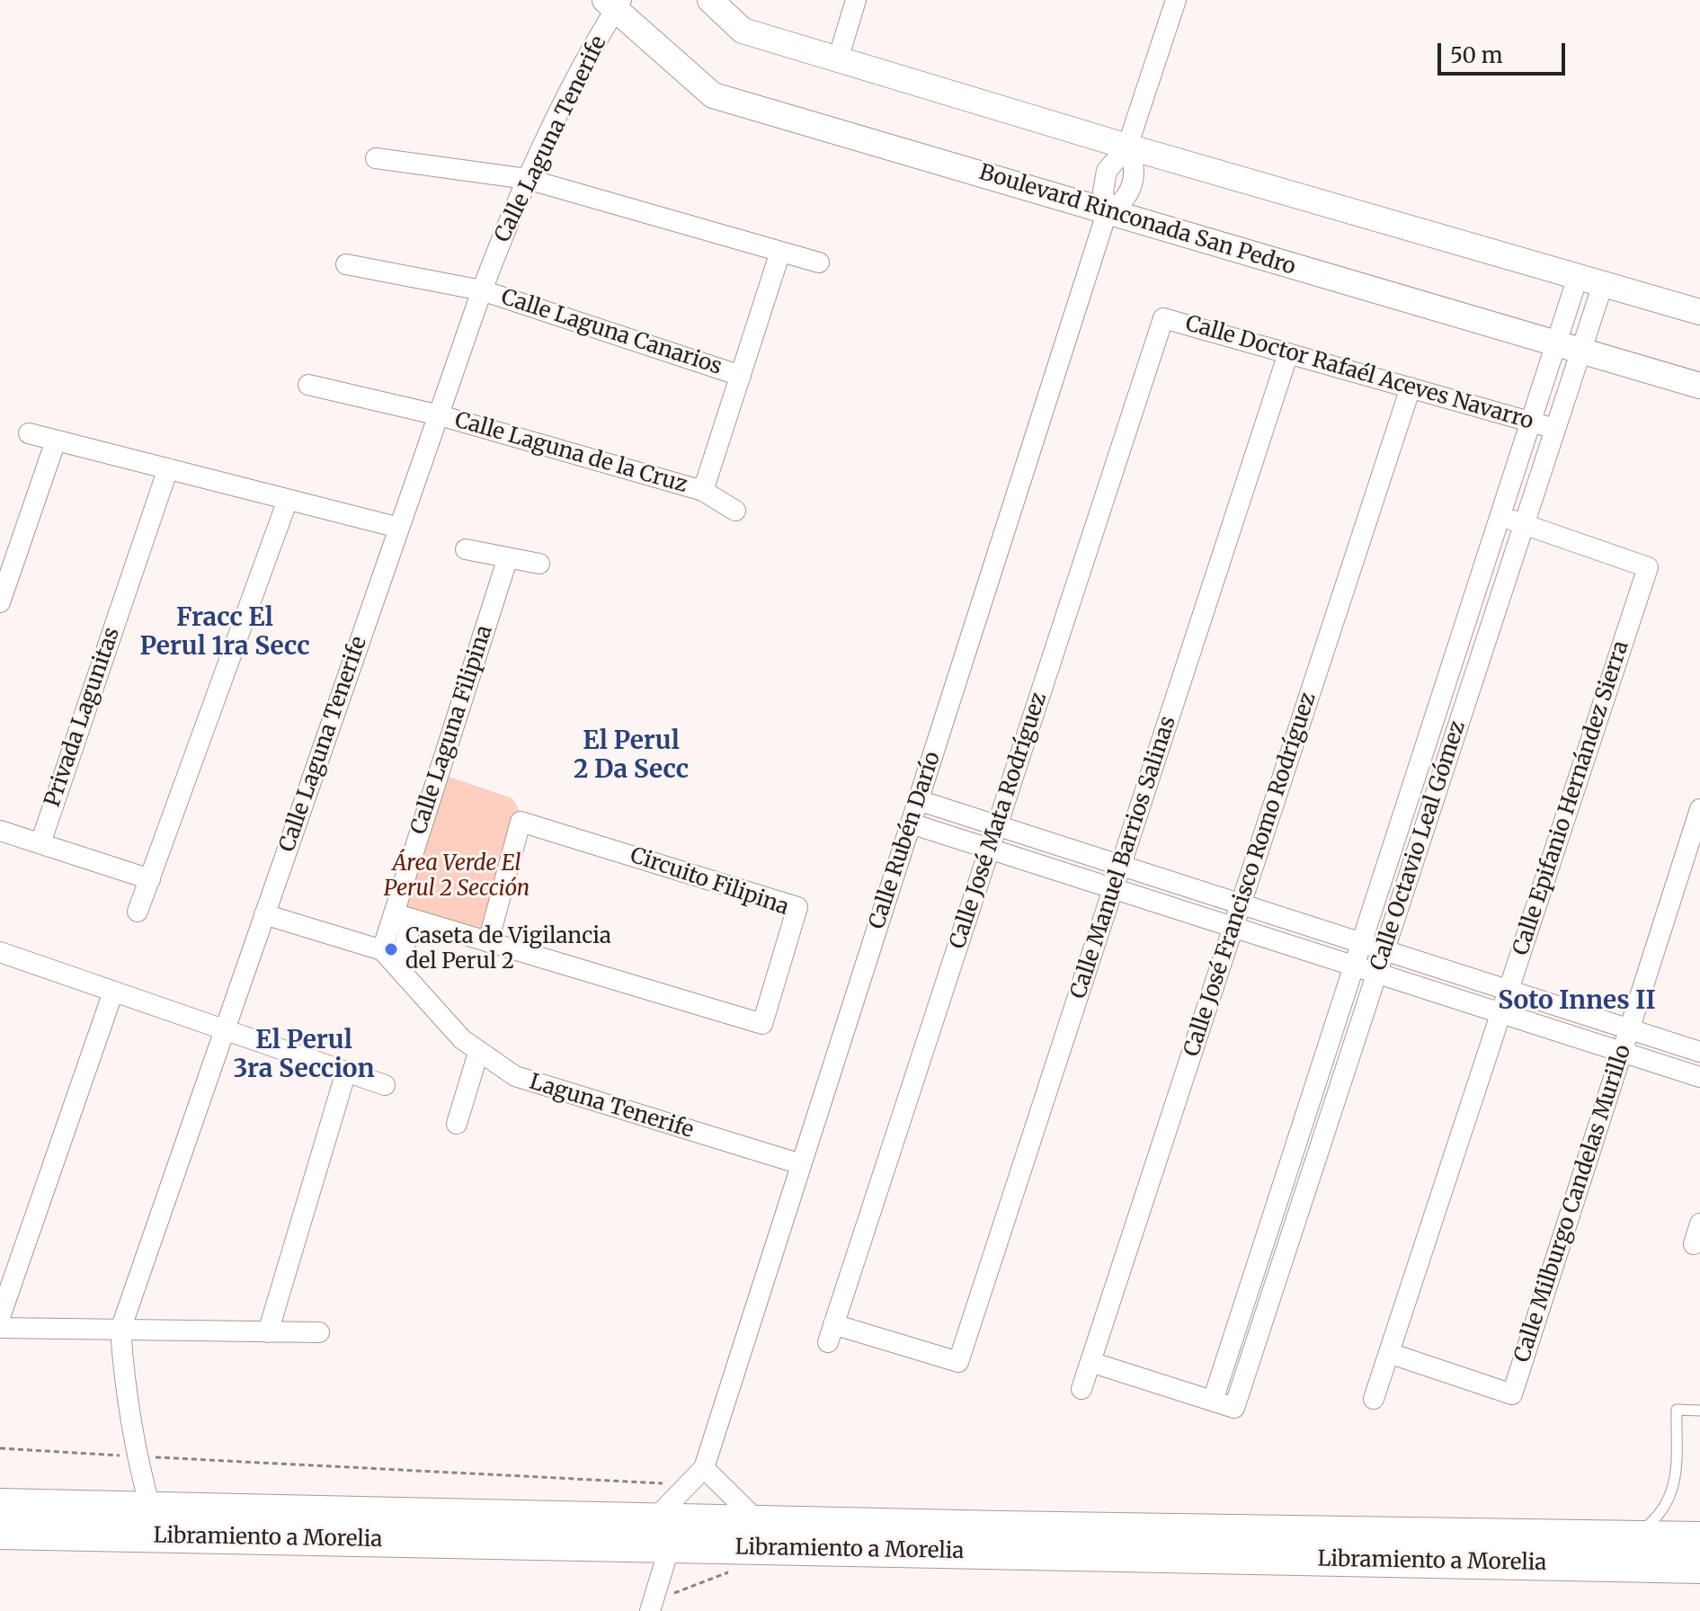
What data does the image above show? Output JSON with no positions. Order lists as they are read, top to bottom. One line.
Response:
{"streets":{"highway":["Libramiento a Morelia"],"street":["Calle Laguna Tenerife","Boulevard Rinconada San Pedro","Calle Laguna Canarios","Calle Doctor Rafaél Aceves Navarro","Calle Laguna de la Cruz","Privada Lagunitas","Calle Laguna Filipina","Calle Epifanio Hernández Sierra","Calle José Mata Rodríguez","Calle Rubén Darío","Calle Octavio Leal Gómez","Calle Manuel Barrios Salinas","Calle José Francisco Romo Rodríguez","Circuito Filipina","Laguna Tenerife","Calle Milburgo Candelas Murillo"]},"crossings":[["Calle Laguna Tenerife","Boulevard Rinconada San Pedro"],["Calle Laguna Tenerife","Calle Laguna Canarios"],["Calle Laguna Tenerife","Calle Laguna de la Cruz"],["Calle Laguna Tenerife","Libramiento a Morelia"],["Boulevard Rinconada San Pedro","Calle Rubén Darío"],["Boulevard Rinconada San Pedro","Calle Octavio Leal Gómez"],["Calle Doctor Rafaél Aceves Navarro","Calle José Mata Rodríguez"],["Calle Doctor Rafaél Aceves Navarro","Calle Octavio Leal Gómez"],["Calle Doctor Rafaél Aceves Navarro","Calle Manuel Barrios Salinas"],["Calle Doctor Rafaél Aceves Navarro","Calle José Francisco Romo Rodríguez"],["Calle Laguna Filipina","Circuito Filipina"],["Calle Laguna Filipina","Laguna Tenerife"],["Calle Epifanio Hernández Sierra","Calle Octavio Leal Gómez"],["Calle Epifanio Hernández Sierra","Calle Milburgo Candelas Murillo"],["Calle José Mata Rodríguez","Calle Manuel Barrios Salinas"],["Calle Rubén Darío","Laguna Tenerife"],["Calle Rubén Darío","Libramiento a Morelia"]],"districts":["Fracc El Perul 1ra Secc","El Perul 2 Da Secc","Soto Innes II","El Perul 3ra Seccion"],"parks":["Área Verde El Perul 2 Sección"],"places":["Caseta de Vigilancia del Perul 2"],"scale_bar":"50 m"}
